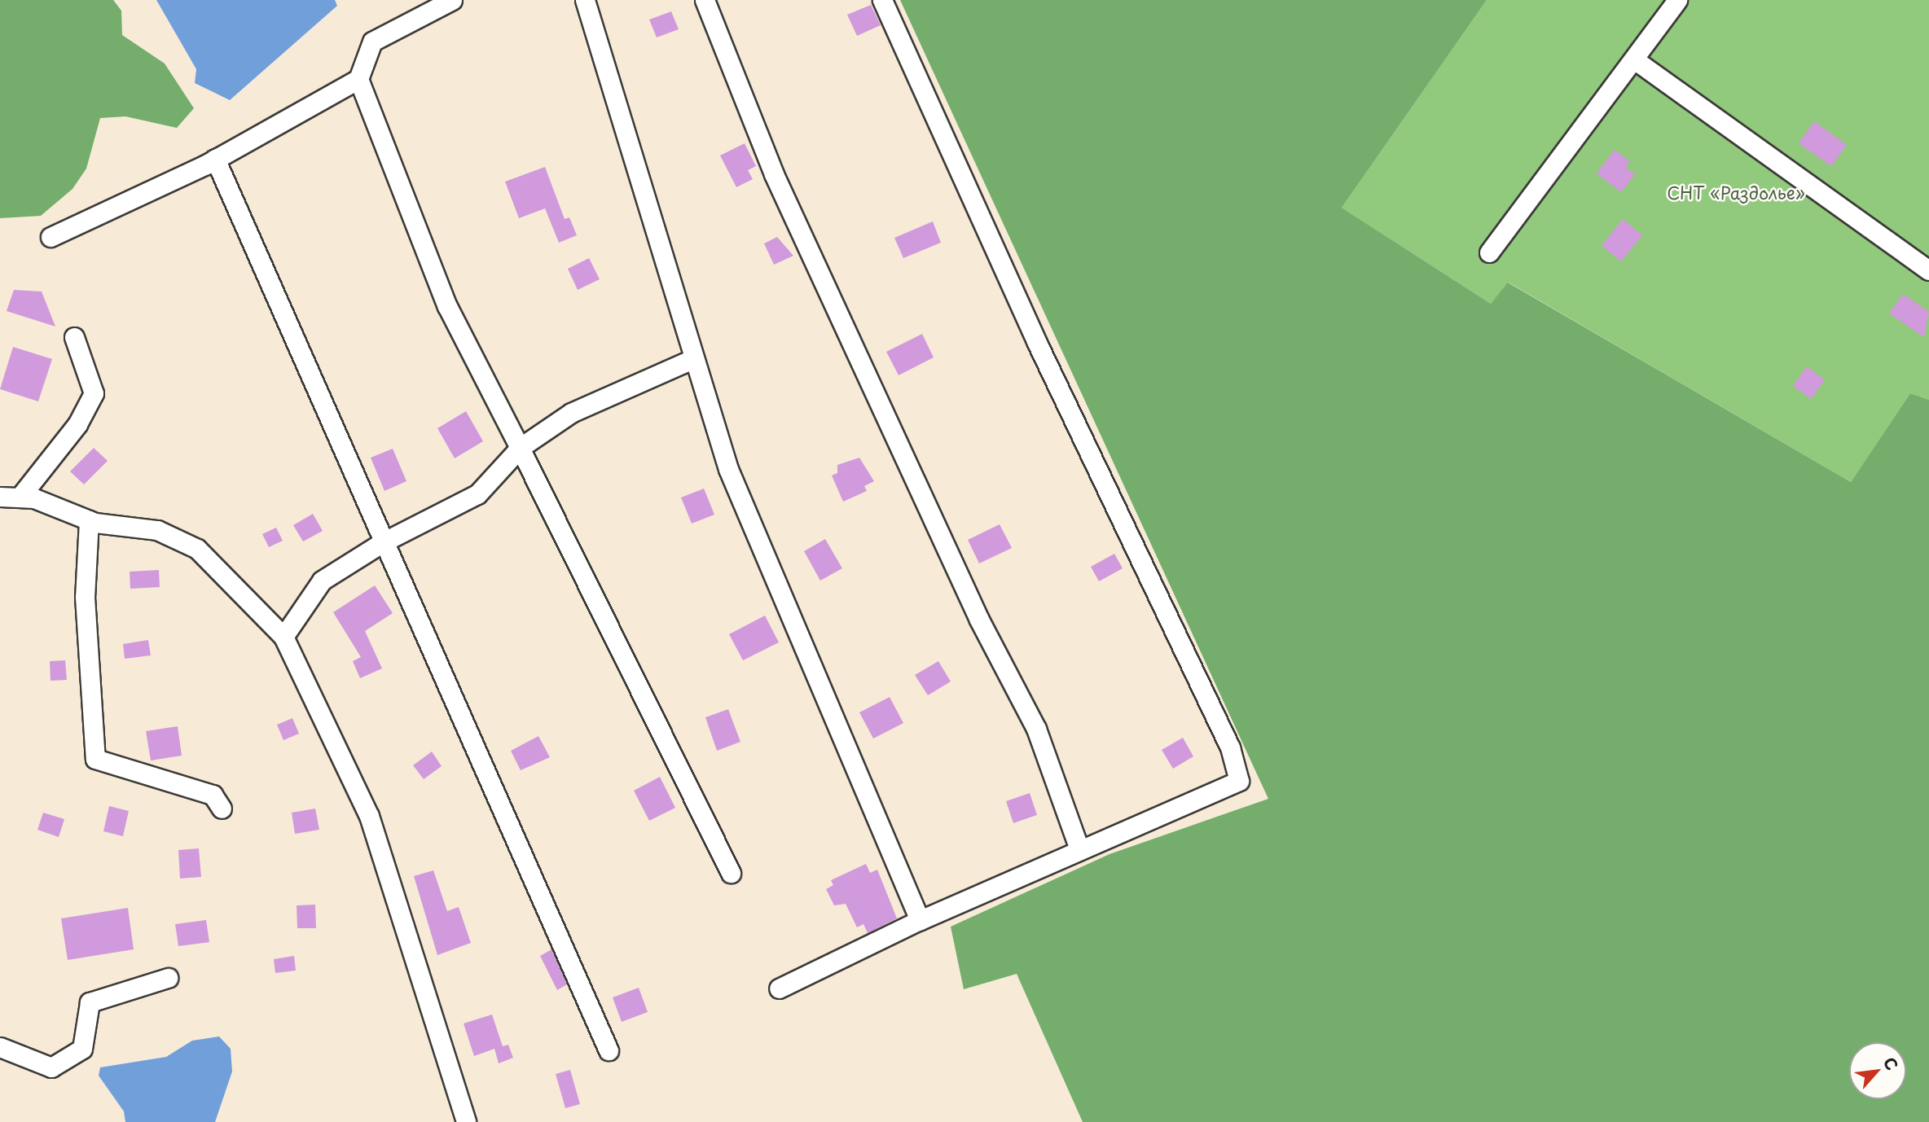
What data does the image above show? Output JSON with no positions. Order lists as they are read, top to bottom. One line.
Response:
{"parks":["СНТ «Раздолье»"],"north":"top right"}
